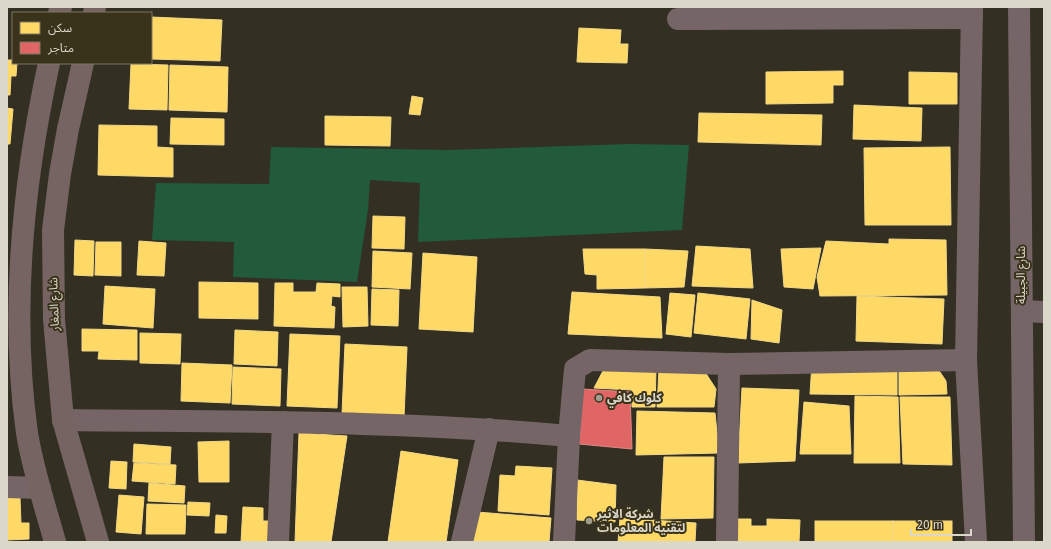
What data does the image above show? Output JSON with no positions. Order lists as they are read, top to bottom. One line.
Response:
{"streets":{"main road":["شارع المغار"],"street":["شارع الجبيلة"]},"places":["كلوك كافي","شركة الاثير لتقنية المعلومات"],"legend":["سكن","متاجر"],"scale_bar":"20 m"}
